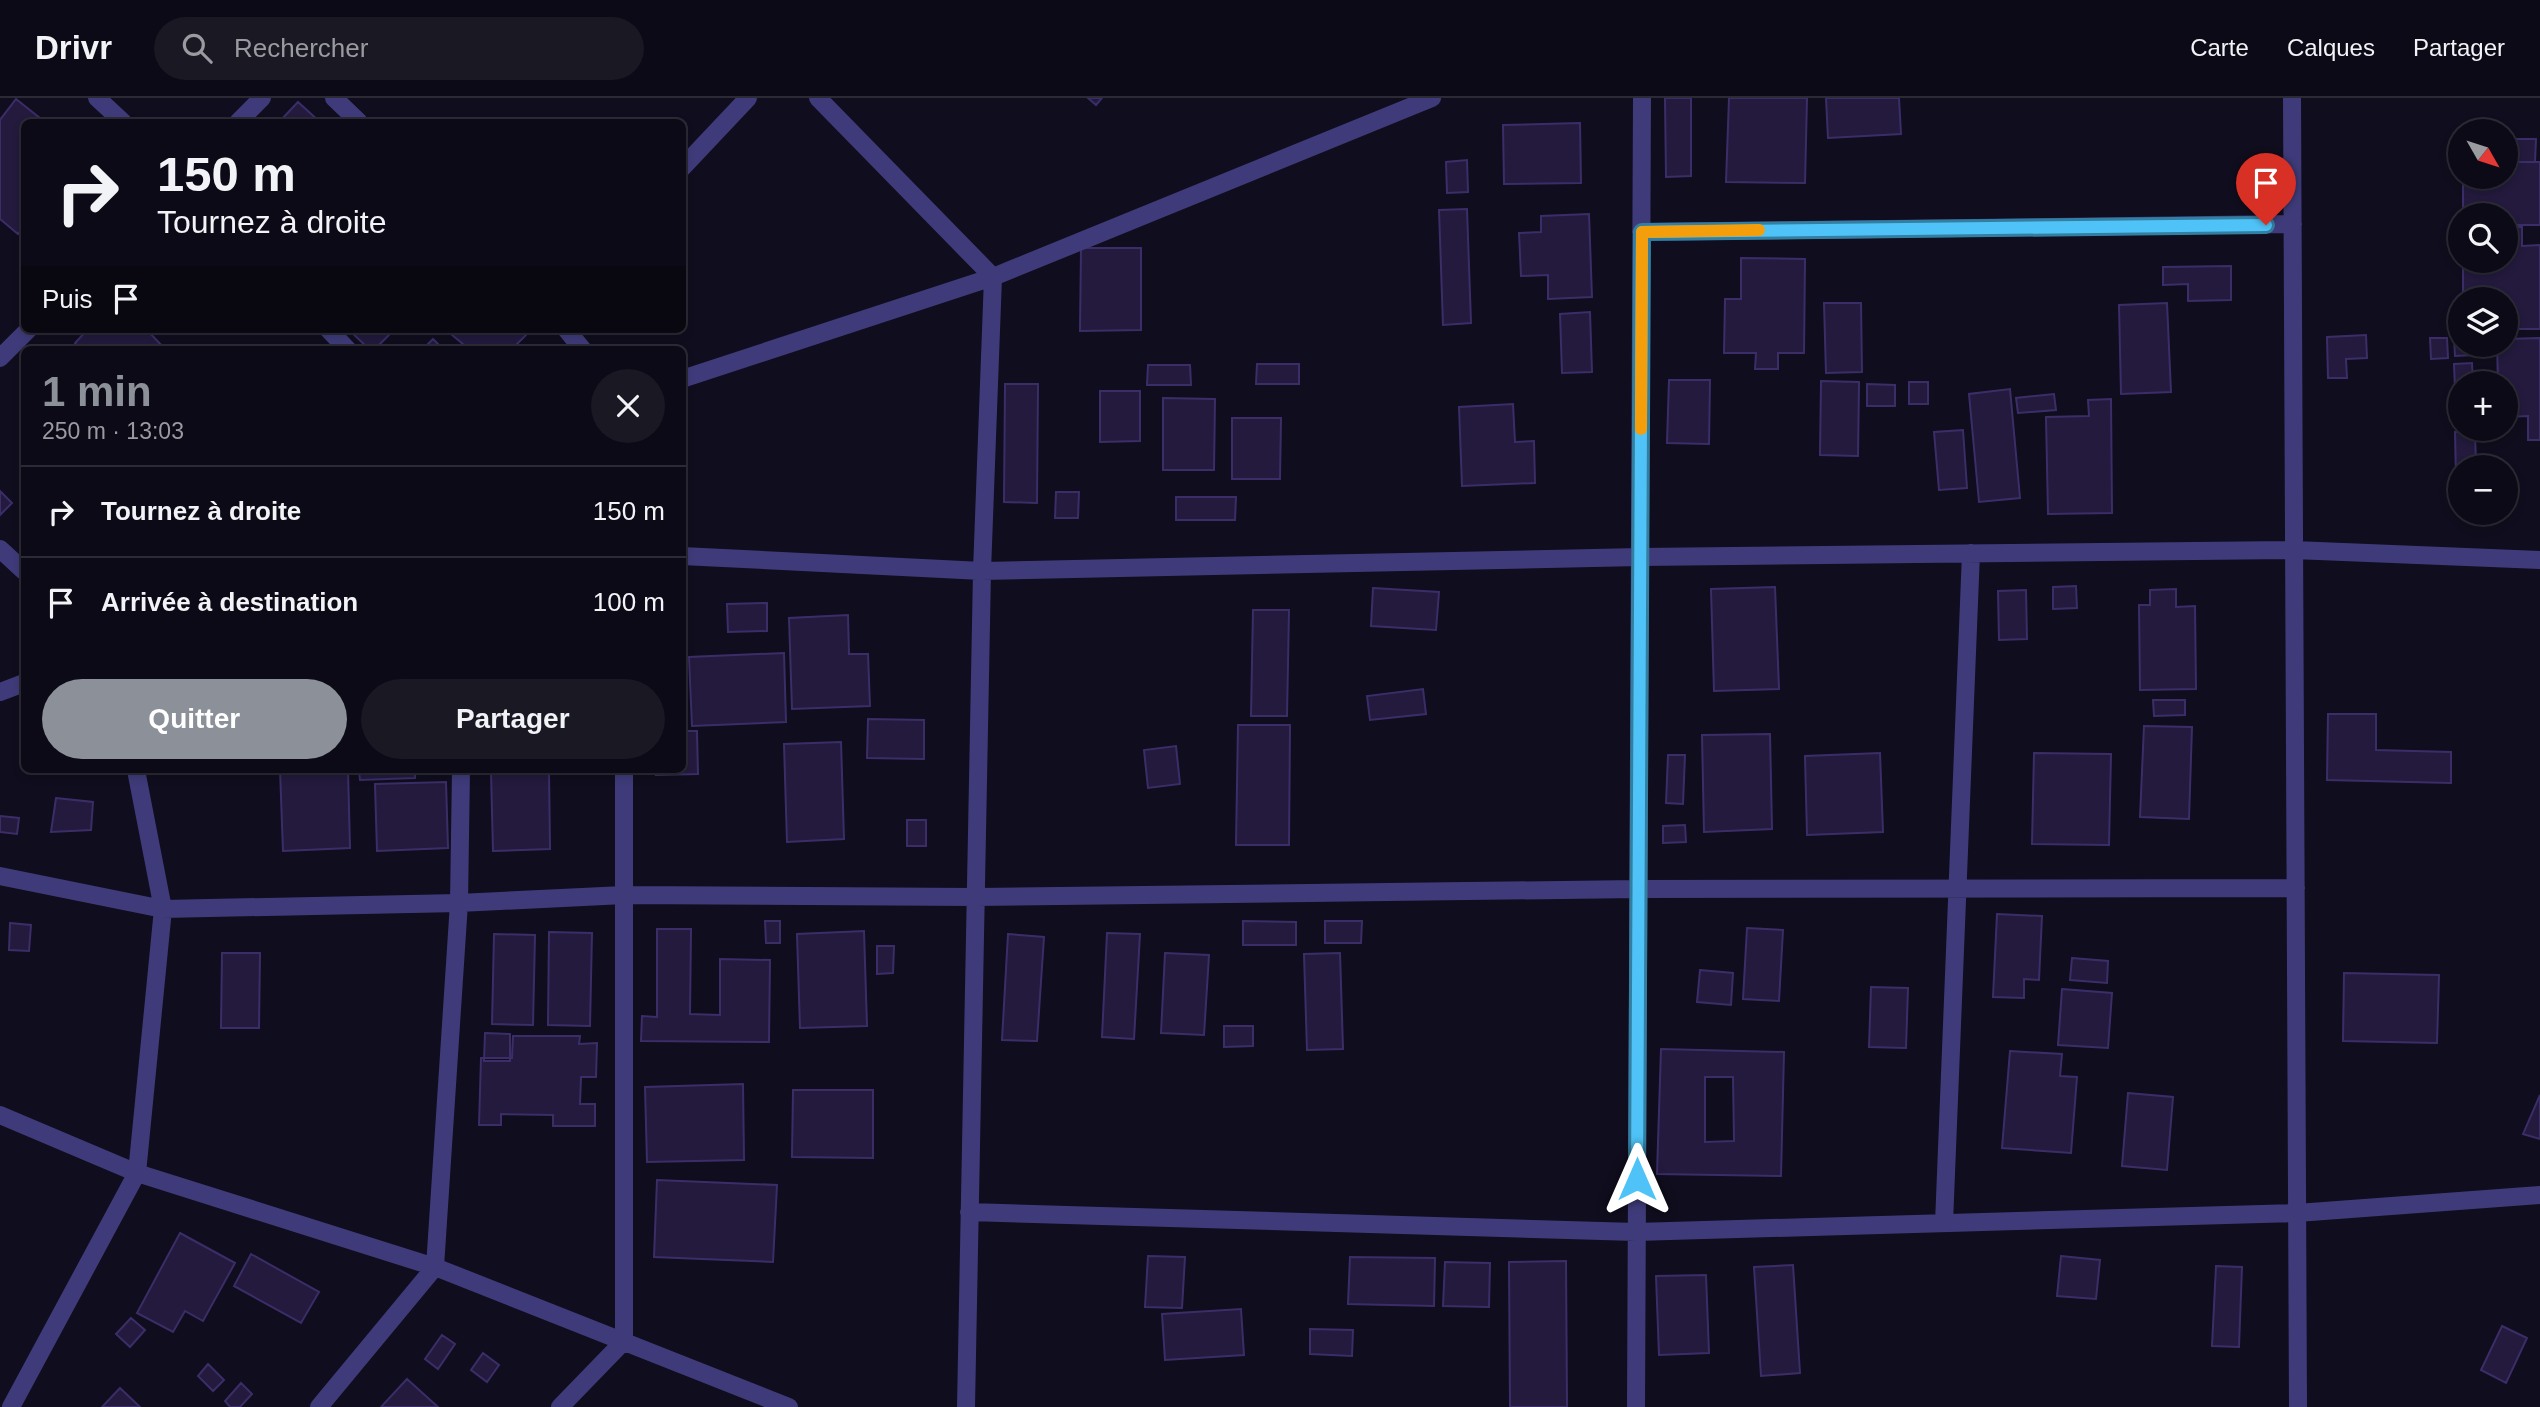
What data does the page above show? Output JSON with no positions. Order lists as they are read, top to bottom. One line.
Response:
{"north":"bottom right","page":{"header":"Drivr","search":"Rechercher","nav":["Carte","Calques","Partager"],"map_buttons":["+","−"],"turn":["150 m","Tournez à droite"],"then":"Puis","heading":["1 min","250 m · 13:03"],"list":[{"name":"Tournez à droite","value":"150 m"},{"name":"Arrivée à destination","value":"100 m"}],"buttons":["Quitter","Partager"]}}
